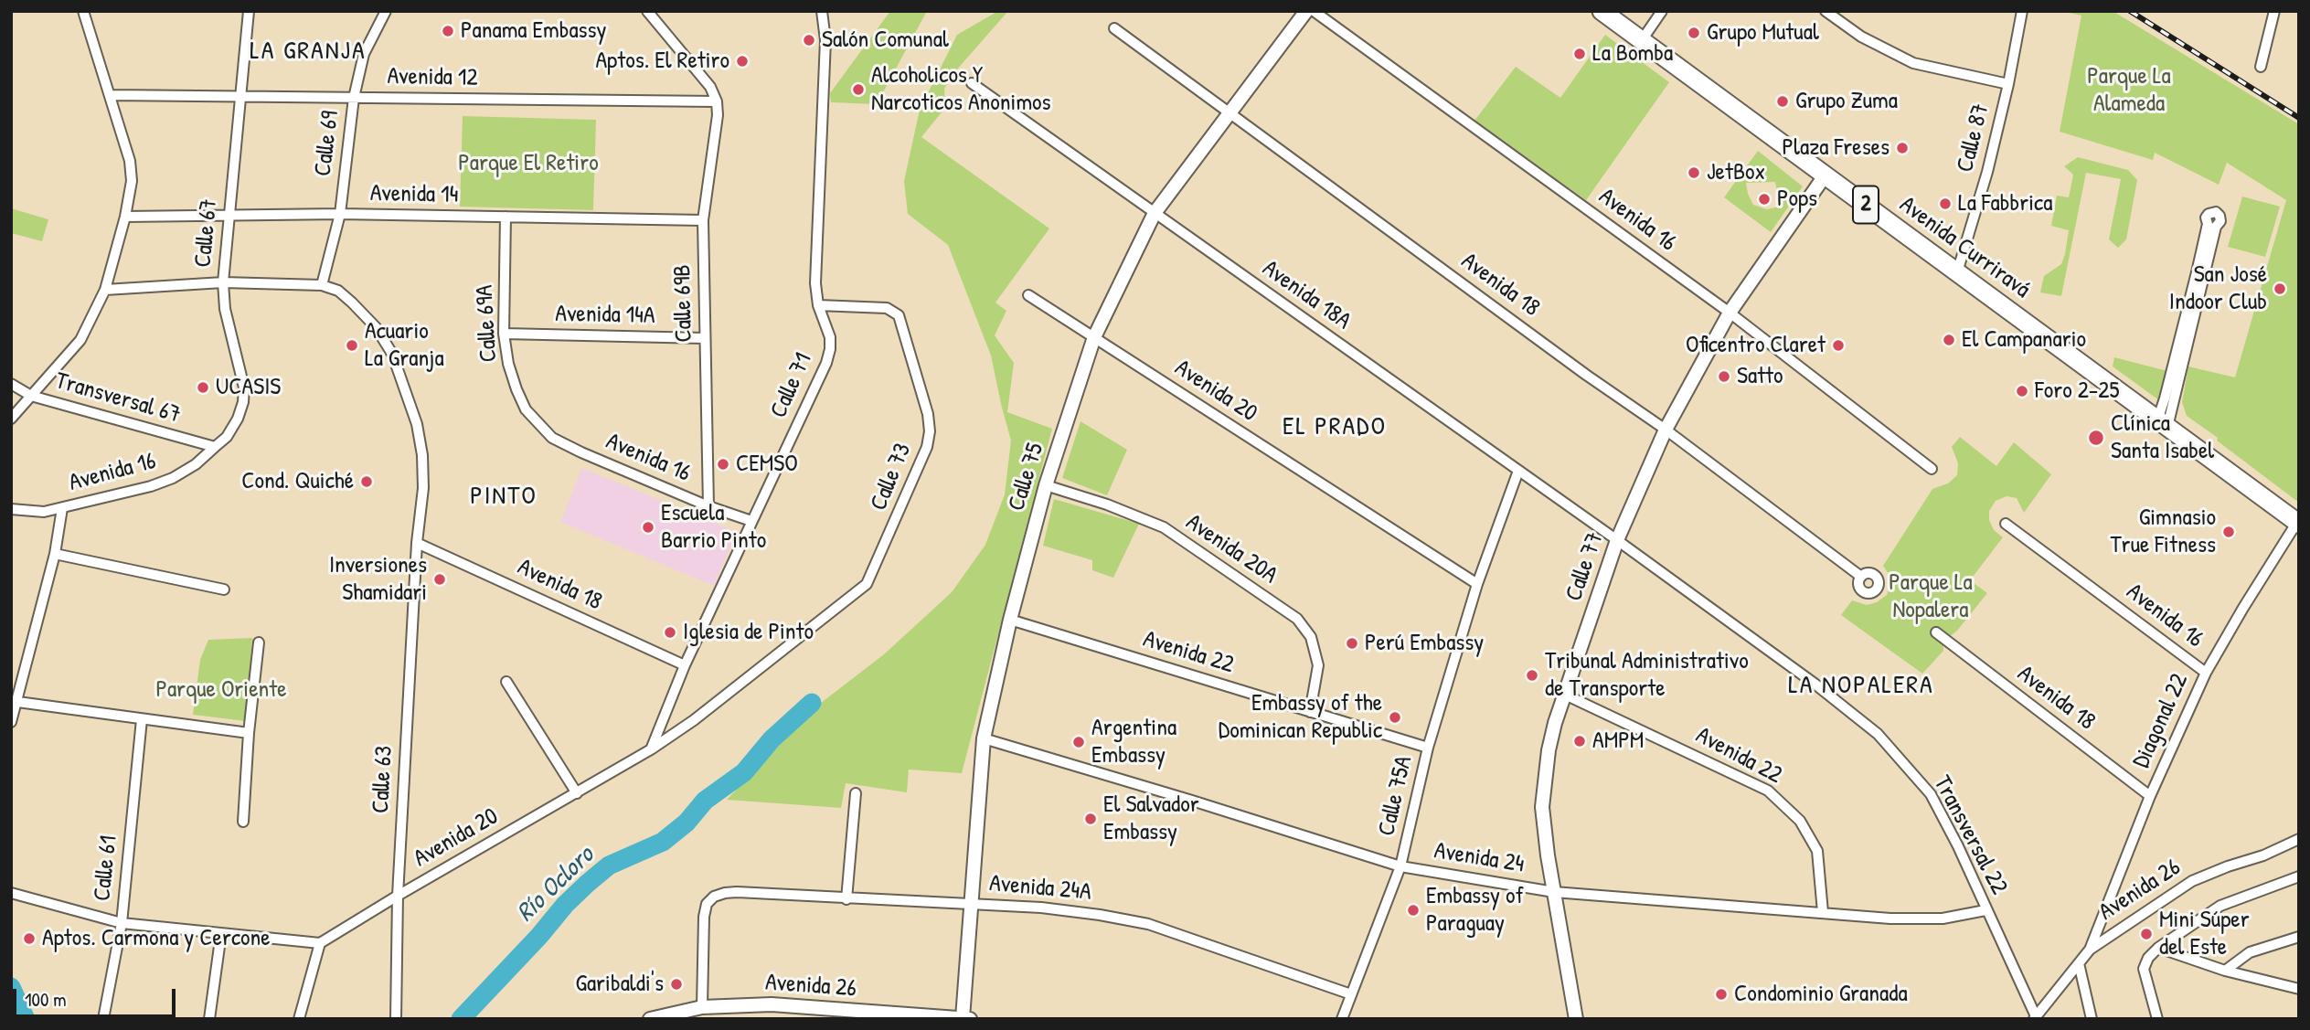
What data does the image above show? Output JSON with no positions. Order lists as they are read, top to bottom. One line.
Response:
{"streets":{"highway":["2","Avenida Curriravá"],"street":["Avenida 12","Calle 87","Calle 69","Avenida 14","Avenida 16","Calle 67","Avenida 18","Avenida 18A","Calle 69B","Avenida 14A","Calle 69A","Calle 71","Avenida 20","Transversal 67","Calle 73","Calle 75","Avenida 20A","Calle 77","Avenida 22","Diagonal 22","Calle 63","Calle 75A","Transversal 22","Avenida 24","Calle 61","Avenida 24A","Avenida 26"]},"crossings":[["Avenida 12","Calle 69"],["Avenida 12","Calle 67"],["Avenida 12","Calle 69B"],["Calle 87","Avenida Curriravá"],["Calle 69","Avenida 14"],["Calle 69","Calle 63"],["Avenida 14","Calle 67"],["Avenida 14","Calle 69B"],["Avenida 14","Calle 69A"],["Avenida 16","Calle 67"],["Avenida 16","Calle 69B"],["Avenida 16","Calle 69A"],["Avenida 16","Calle 71"],["Avenida 16","Transversal 67"],["Avenida 16","Calle 77"],["Avenida 16","Diagonal 22"],["Calle 67","Transversal 67"],["Avenida Curriravá","Calle 77"],["Avenida Curriravá","Diagonal 22"],["Avenida 18","Calle 71"],["Avenida 18","Calle 75"],["Avenida 18","Calle 77"],["Avenida 18","Diagonal 22"],["Avenida 18","Calle 63"],["Avenida 18A","Calle 75"],["Avenida 18A","Calle 77"],["Avenida 18A","Calle 75A"],["Avenida 18A","Transversal 22"],["Calle 69B","Avenida 14A"],["Avenida 14A","Calle 69A"],["Calle 71","Avenida 20"],["Calle 71","Calle 73"],["Avenida 20","Calle 73"],["Avenida 20","Calle 75"],["Avenida 20","Calle 63"],["Avenida 20","Calle 75A"],["Calle 75","Avenida 20A"],["Calle 75","Avenida 22"],["Calle 75","Avenida 24"],["Calle 75","Avenida 24A"],["Calle 75","Avenida 26"],["Avenida 20A","Avenida 22"],["Calle 77","Avenida 22"],["Calle 77","Transversal 22"],["Calle 77","Avenida 24"],["Avenida 22","Calle 75A"],["Avenida 22","Avenida 24"],["Diagonal 22","Avenida 26"],["Calle 75A","Avenida 24"],["Calle 75A","Avenida 24A"],["Transversal 22","Avenida 24"],["Transversal 22","Avenida 26"],["Avenida 24A","Avenida 26"]],"districts":["LA GRANJA","EL PRADO","PINTO","LA NOPALERA"],"water":["Río Ocloro"],"parks":["Parque La Alameda","Parque El Retiro","Parque La Nopalera","Parque Oriente"],"places":["Panama Embassy","Grupo Mutual","Salón Comunal","La Bomba","Aptos. El Retiro","Alcoholicos Y Narcoticos Anonimos","Grupo Zuma","Plaza Freses","JetBox","Pops","La Fabbrica","San José Indoor Club","El Campanario","Acuario La Granja","Oficentro Claret","Satto","UCASIS","Foro 2-25","Clínica Santa Isabel","CEMSO","Cond. Quiché","Escuela Barrio Pinto","Gimnasio True Fitness","Inversiones Shamidari","Iglesia de Pinto","Perú Embassy","Tribunal Administrativo de Transporte","Embassy of the Dominican Republic","AMPM","Argentina Embassy","El Salvador Embassy","Embassy of Paraguay","Mini Súper del Este","Aptos. Carmona y Cercone","Garibaldi's","Condominio Granada"],"scale_bar":"100 m"}
